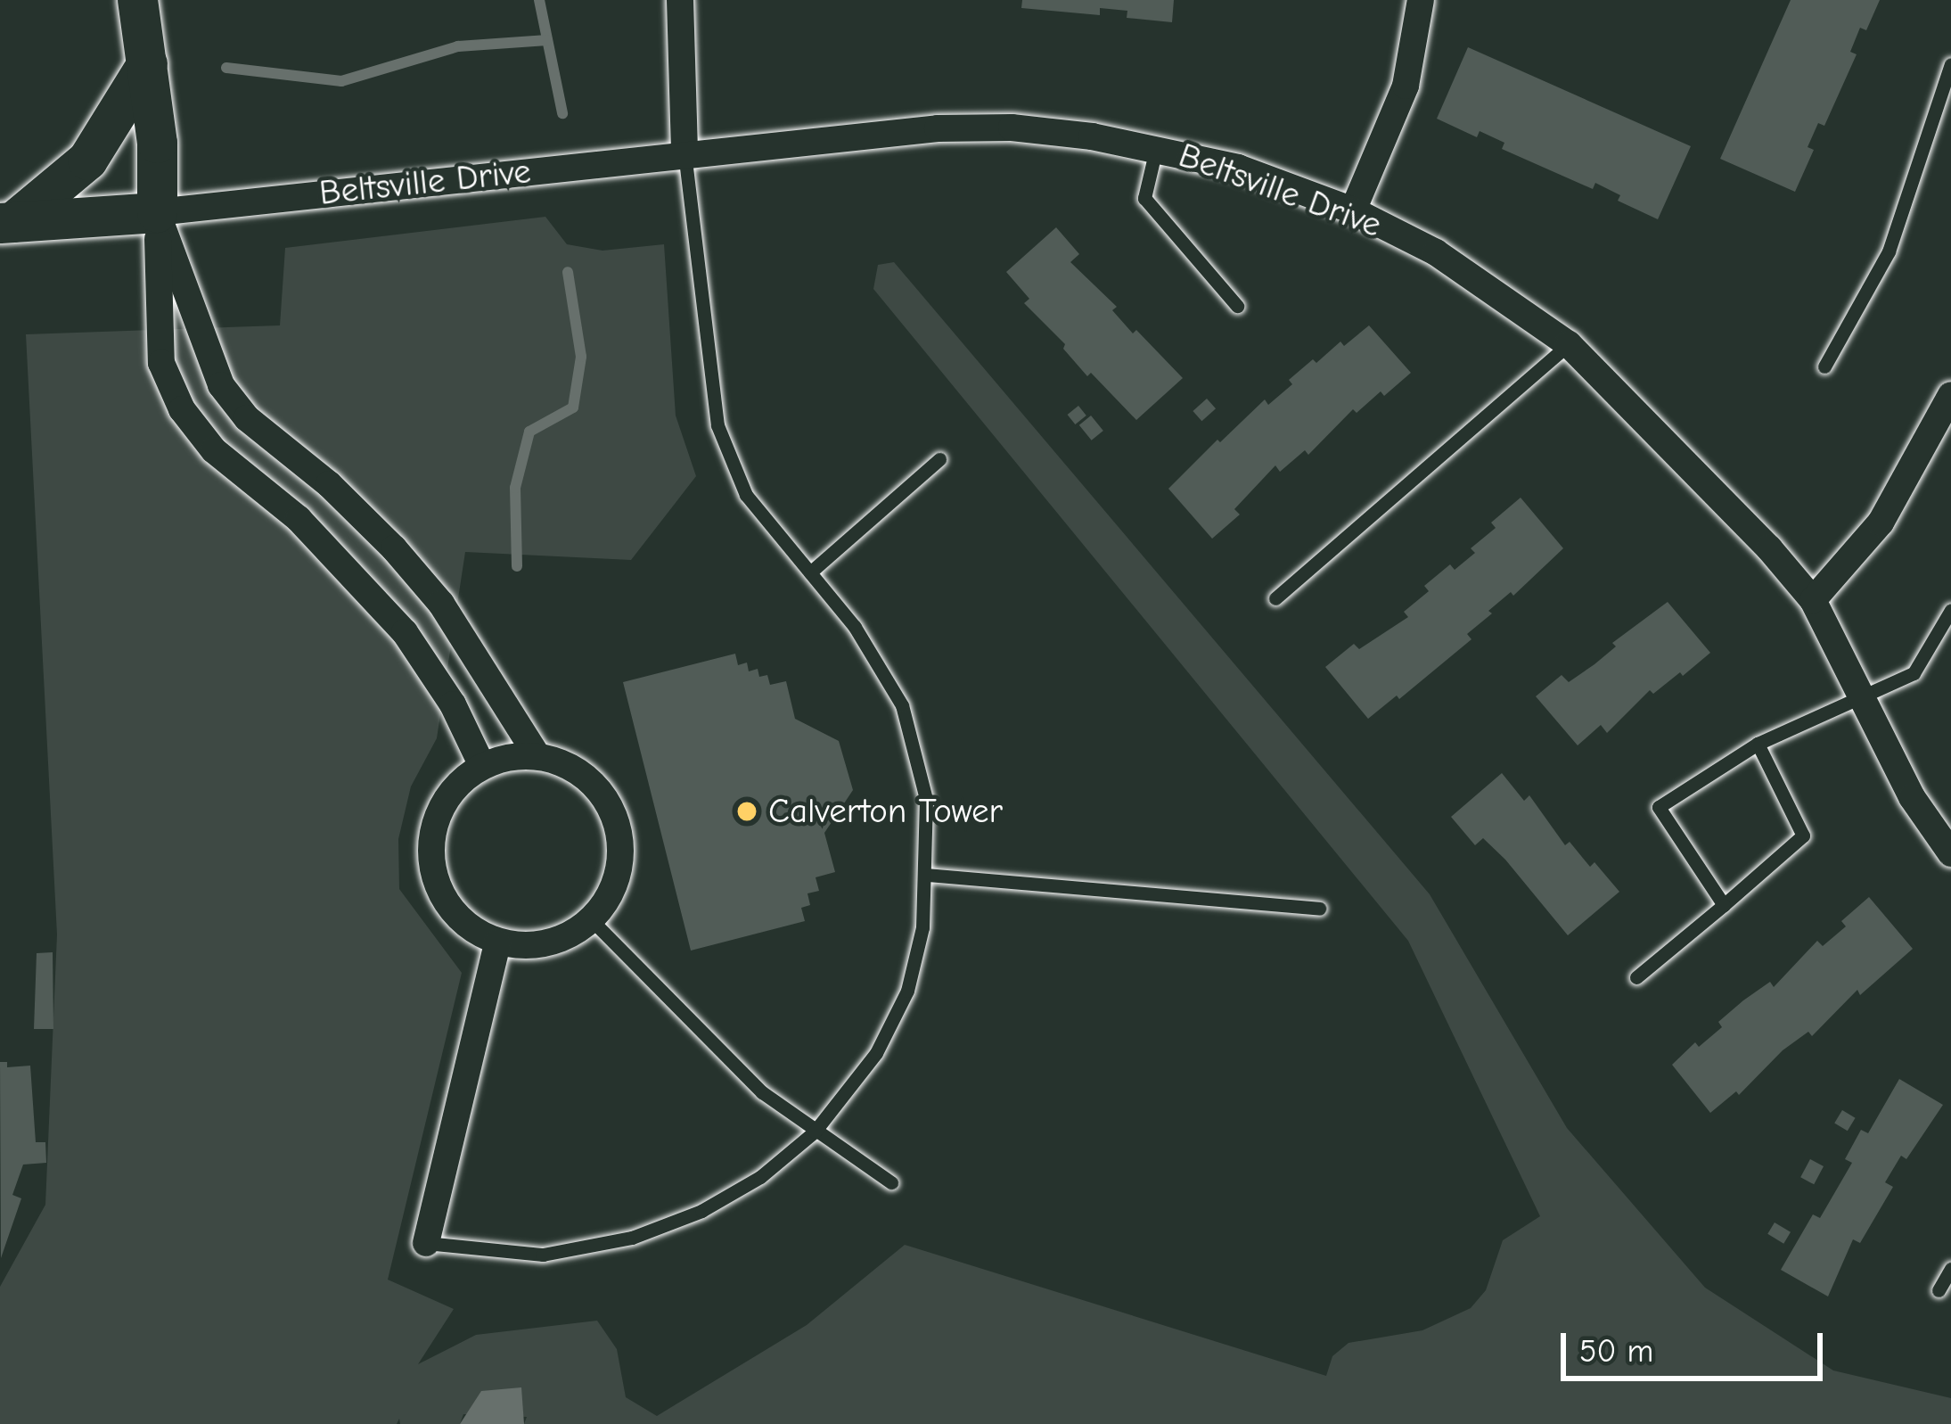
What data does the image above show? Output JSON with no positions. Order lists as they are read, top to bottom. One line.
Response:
{"streets":{"street":["Beltsville Drive"]},"places":["Calverton Tower"],"scale_bar":"50 m"}
